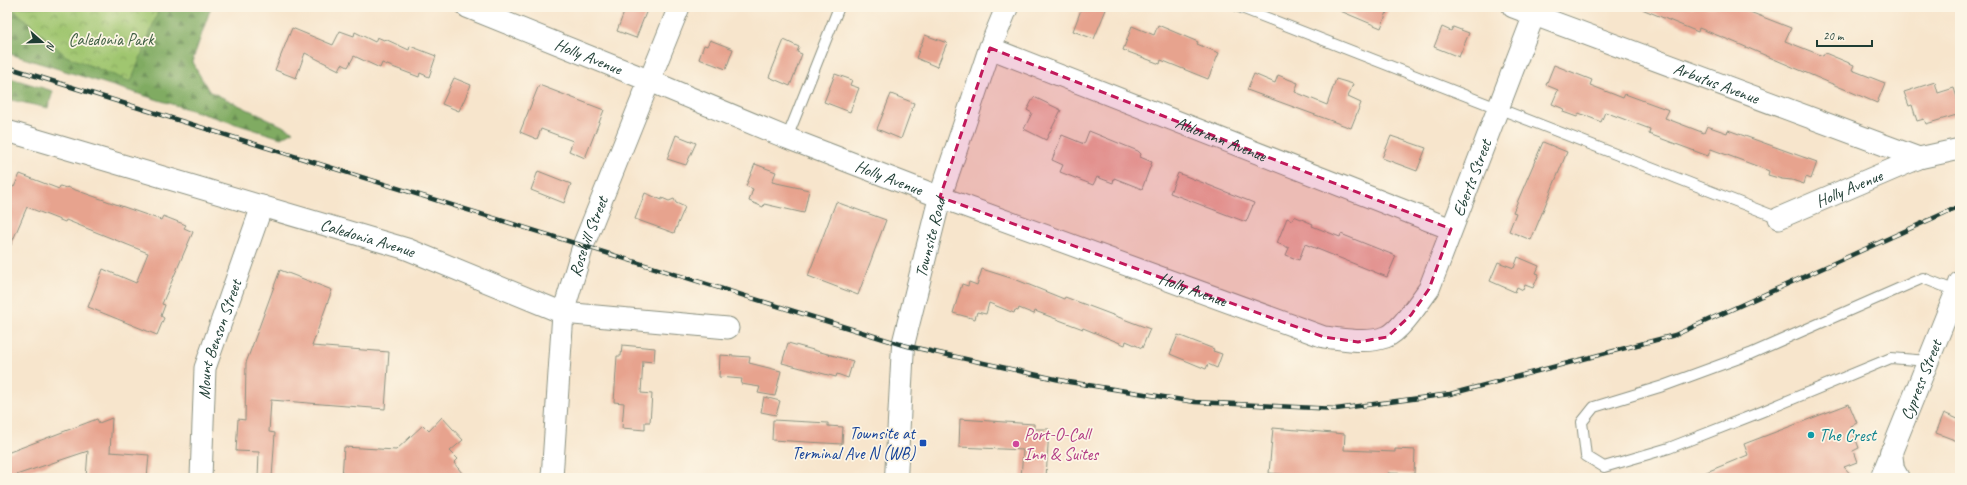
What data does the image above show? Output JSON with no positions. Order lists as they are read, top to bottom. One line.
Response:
{"streets":{"street":["Holly Avenue","Arbutus Avenue","Aldorann Avenue","Eberts Street","Rosehill Street","Caledonia Avenue","Townsite Road","Mount Benson Street","Cypress Street"]},"crossings":[["Holly Avenue","Arbutus Avenue"],["Holly Avenue","Eberts Street"],["Holly Avenue","Rosehill Street"],["Holly Avenue","Townsite Road"],["Arbutus Avenue","Eberts Street"],["Aldorann Avenue","Eberts Street"],["Aldorann Avenue","Townsite Road"],["Rosehill Street","Caledonia Avenue"],["Caledonia Avenue","Mount Benson Street"]],"parks":["Caledonia Park"],"places":{"other":["The Crest","Port-O-Call Inn & Suites"],"transit":["Townsite at Terminal Ave N (WB)"]},"scale_bar":"20 m","north":"right"}
